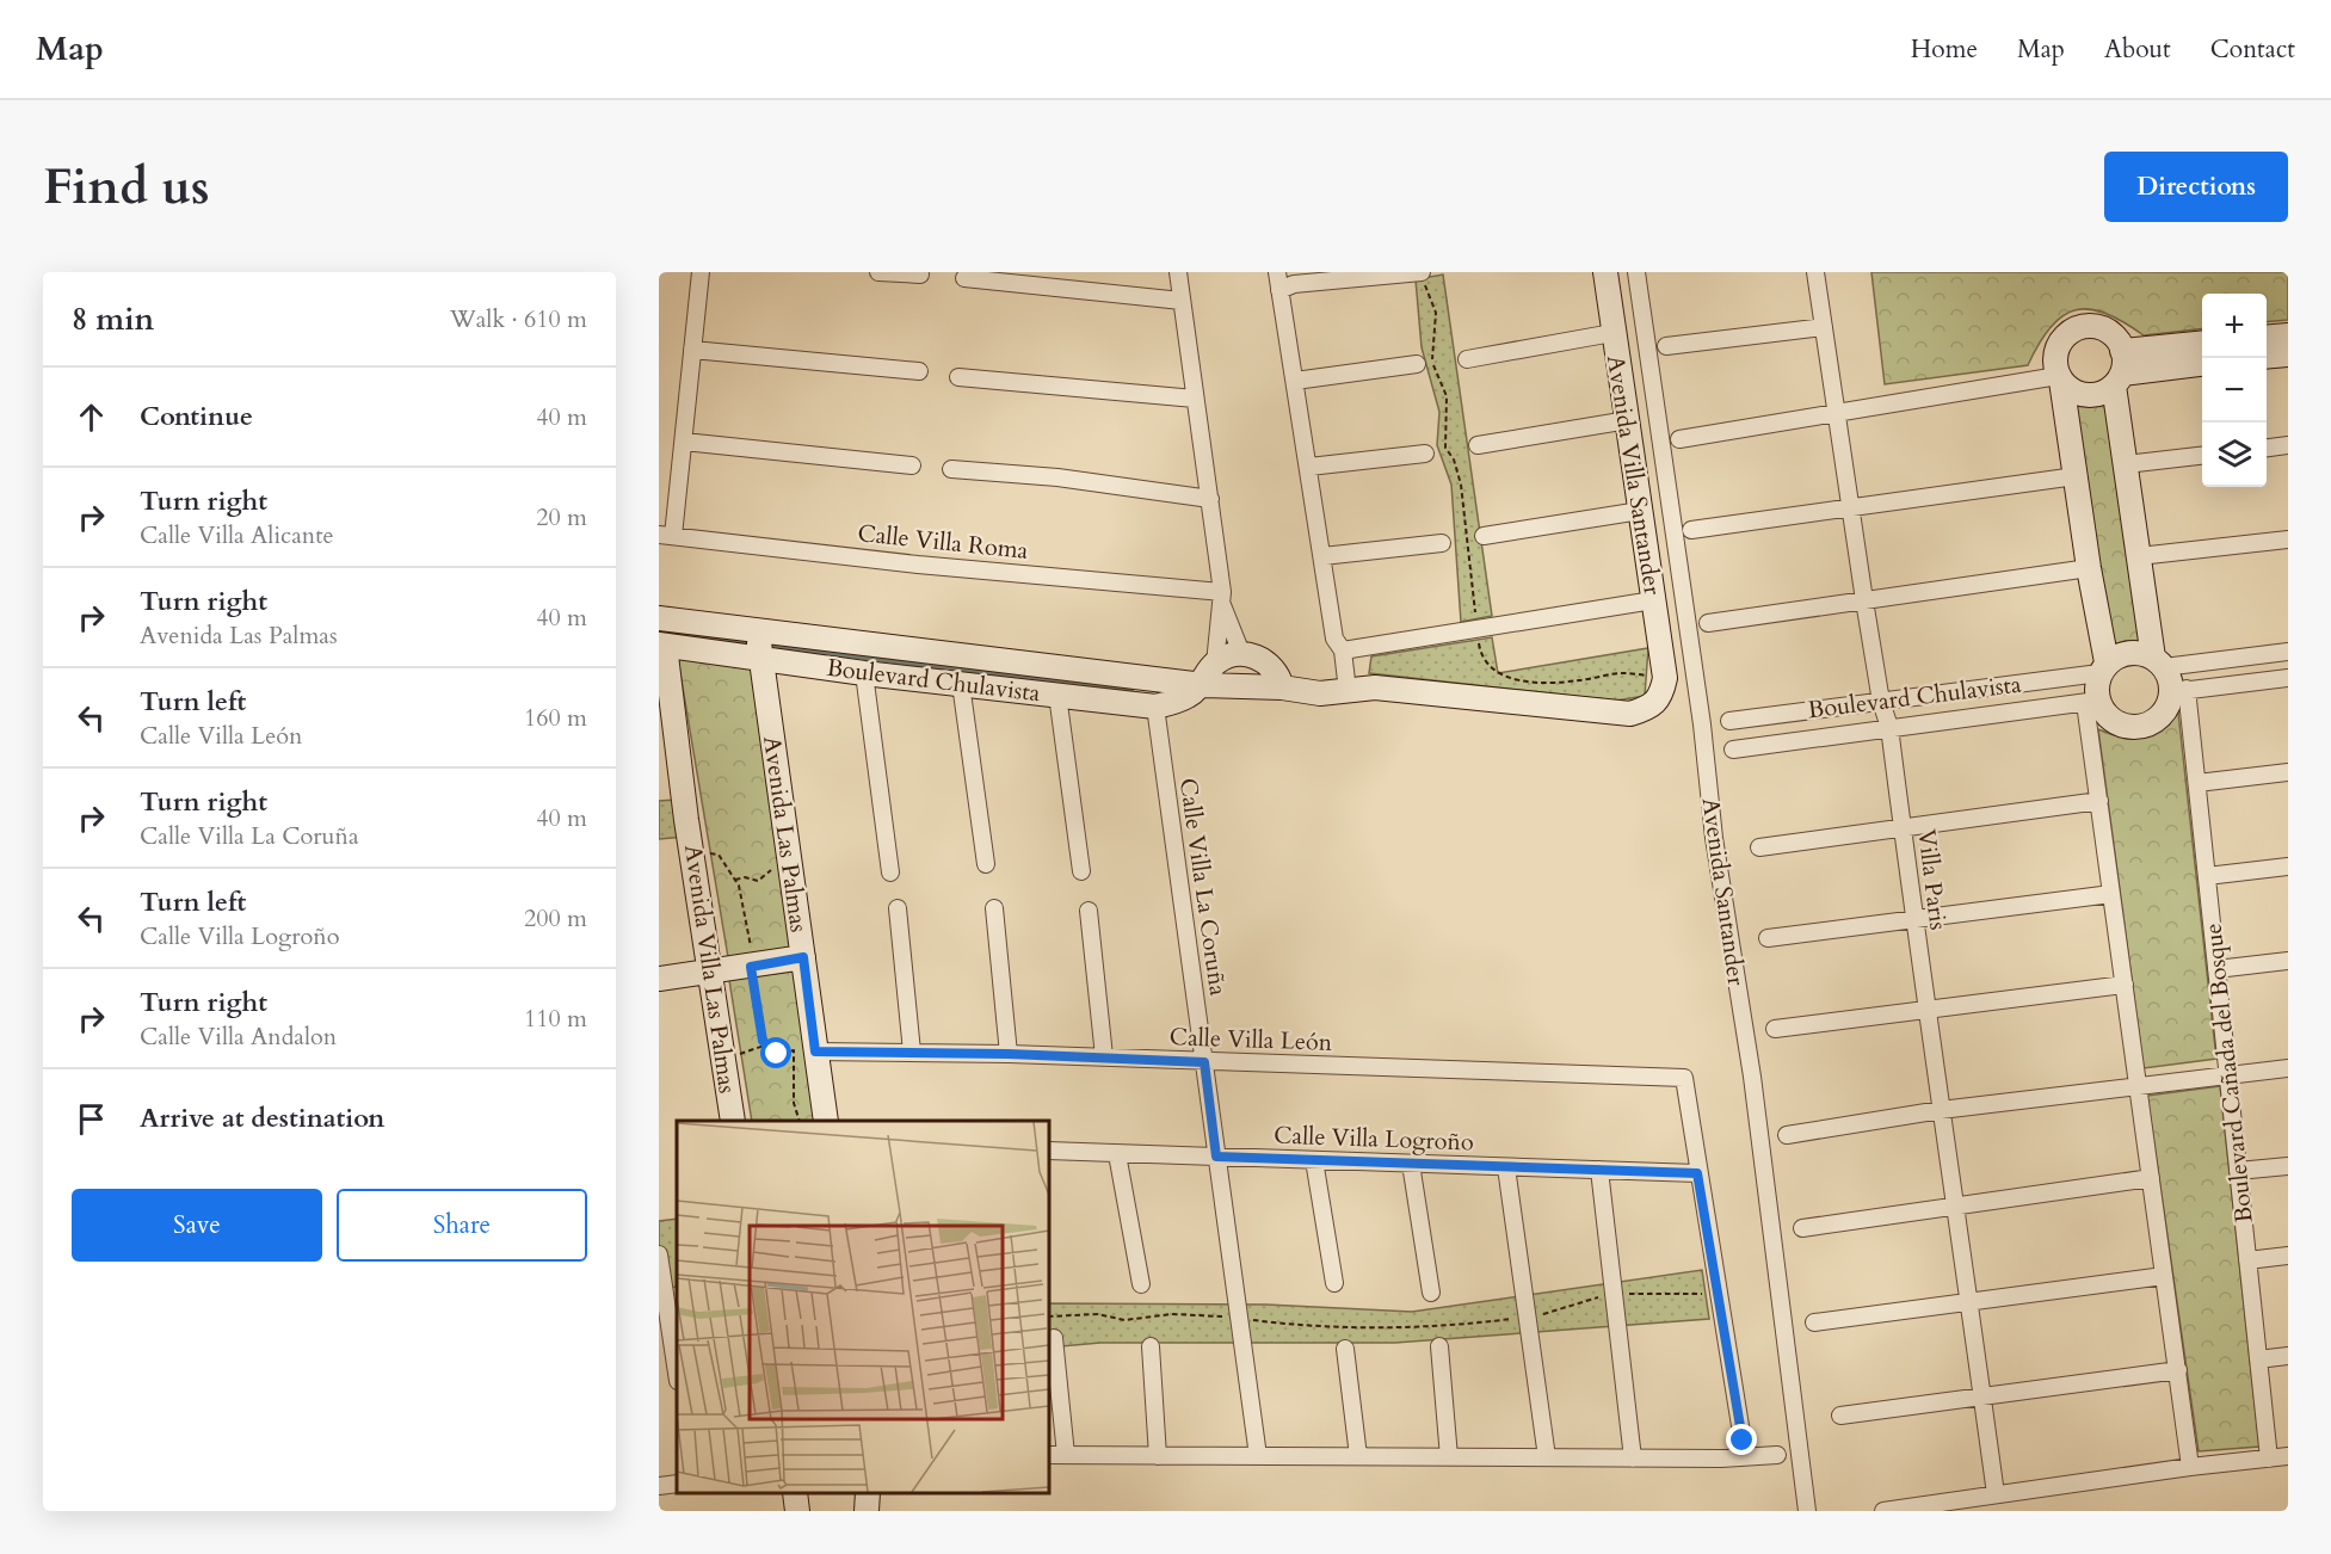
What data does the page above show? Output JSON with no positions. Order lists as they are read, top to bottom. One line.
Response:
{"streets":{"street":["Avenida Villa Santander","Calle Villa Roma","Boulevard Chulavista","Avenida Las Palmas","Villa Paris","Calle Villa La Coruña","Avenida Santander","Avenida Villa Las Palmas","Calle Villa León","Boulevard Cañada del Bosque","Calle Villa Logroño"]},"crossings":[["Avenida Villa Santander","Boulevard Chulavista"],["Boulevard Chulavista","Avenida Las Palmas"],["Boulevard Chulavista","Villa Paris"],["Boulevard Chulavista","Calle Villa La Coruña"],["Boulevard Chulavista","Avenida Villa Las Palmas"],["Boulevard Chulavista","Boulevard Cañada del Bosque"],["Avenida Las Palmas","Calle Villa León"],["Calle Villa La Coruña","Calle Villa León"],["Calle Villa La Coruña","Calle Villa Logroño"],["Calle Villa León","Calle Villa Logroño"]],"page":{"header":"Map","nav":["Home","Map","About","Contact"],"buttons":["Directions",["Save","Share"]],"title":"Find us","heading":["8 min","Walk · 610 m"],"map_buttons":["+","−"],"list":[["Continue","40 m"],["Turn right","Calle Villa Alicante","20 m"],["Turn right","Avenida Las Palmas","40 m"],["Turn left","Calle Villa León","160 m"],["Turn right","Calle Villa La Coruña","40 m"],["Turn left","Calle Villa Logroño","200 m"],["Turn right","Calle Villa Andalon","110 m"],"Arrive at destination"]}}
